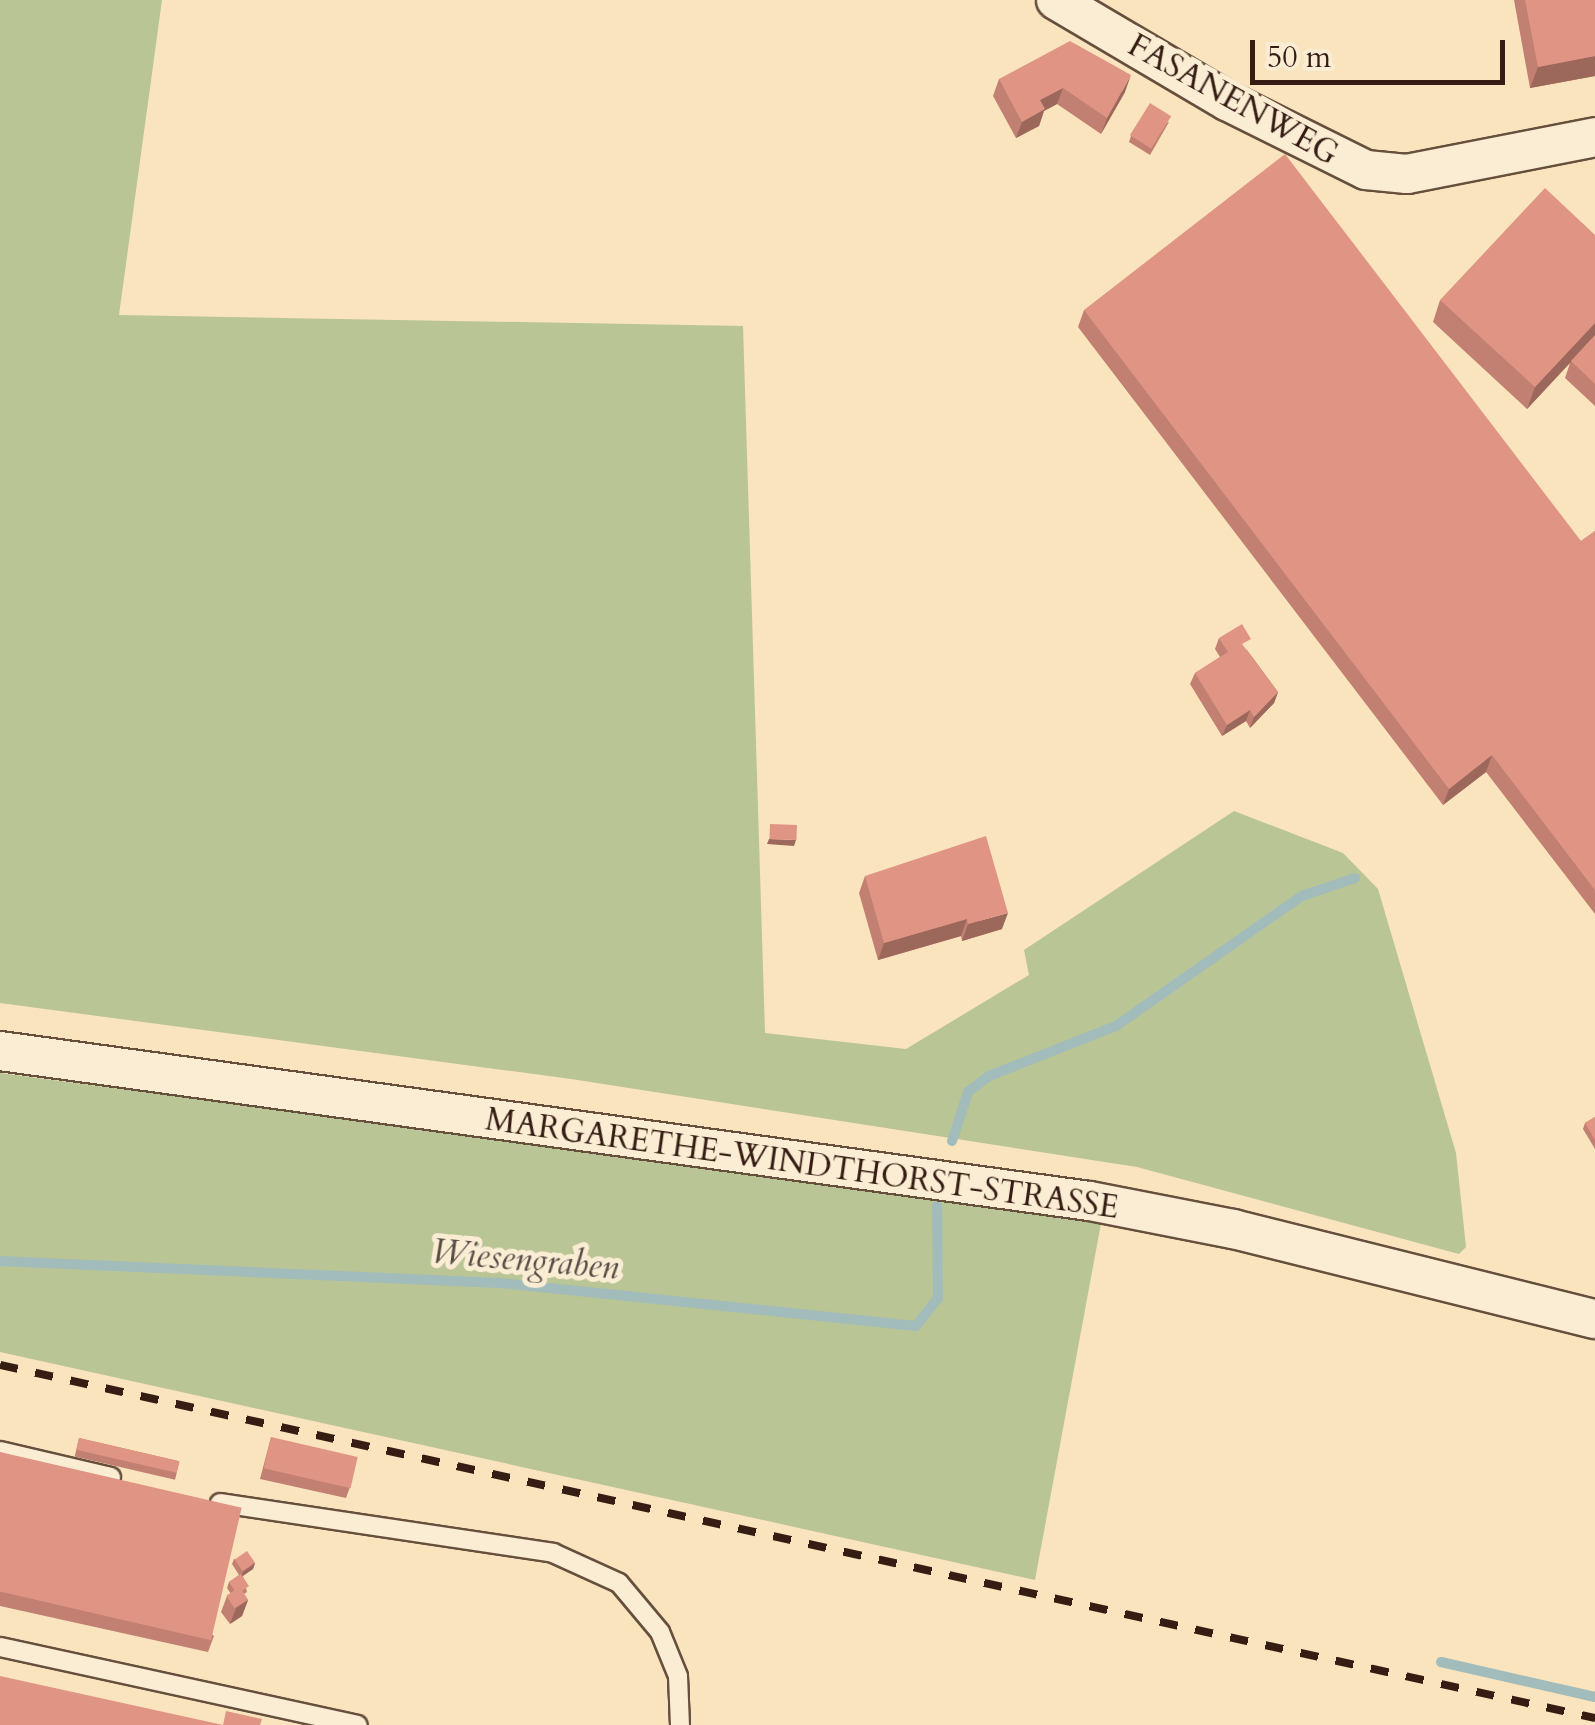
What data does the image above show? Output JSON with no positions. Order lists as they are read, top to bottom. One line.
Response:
{"streets":{"street":["FASANENWEG","MARGARETHE-WINDTHORST-STRASSE"]},"water":["Wiesengraben"],"scale_bar":"50 m"}
